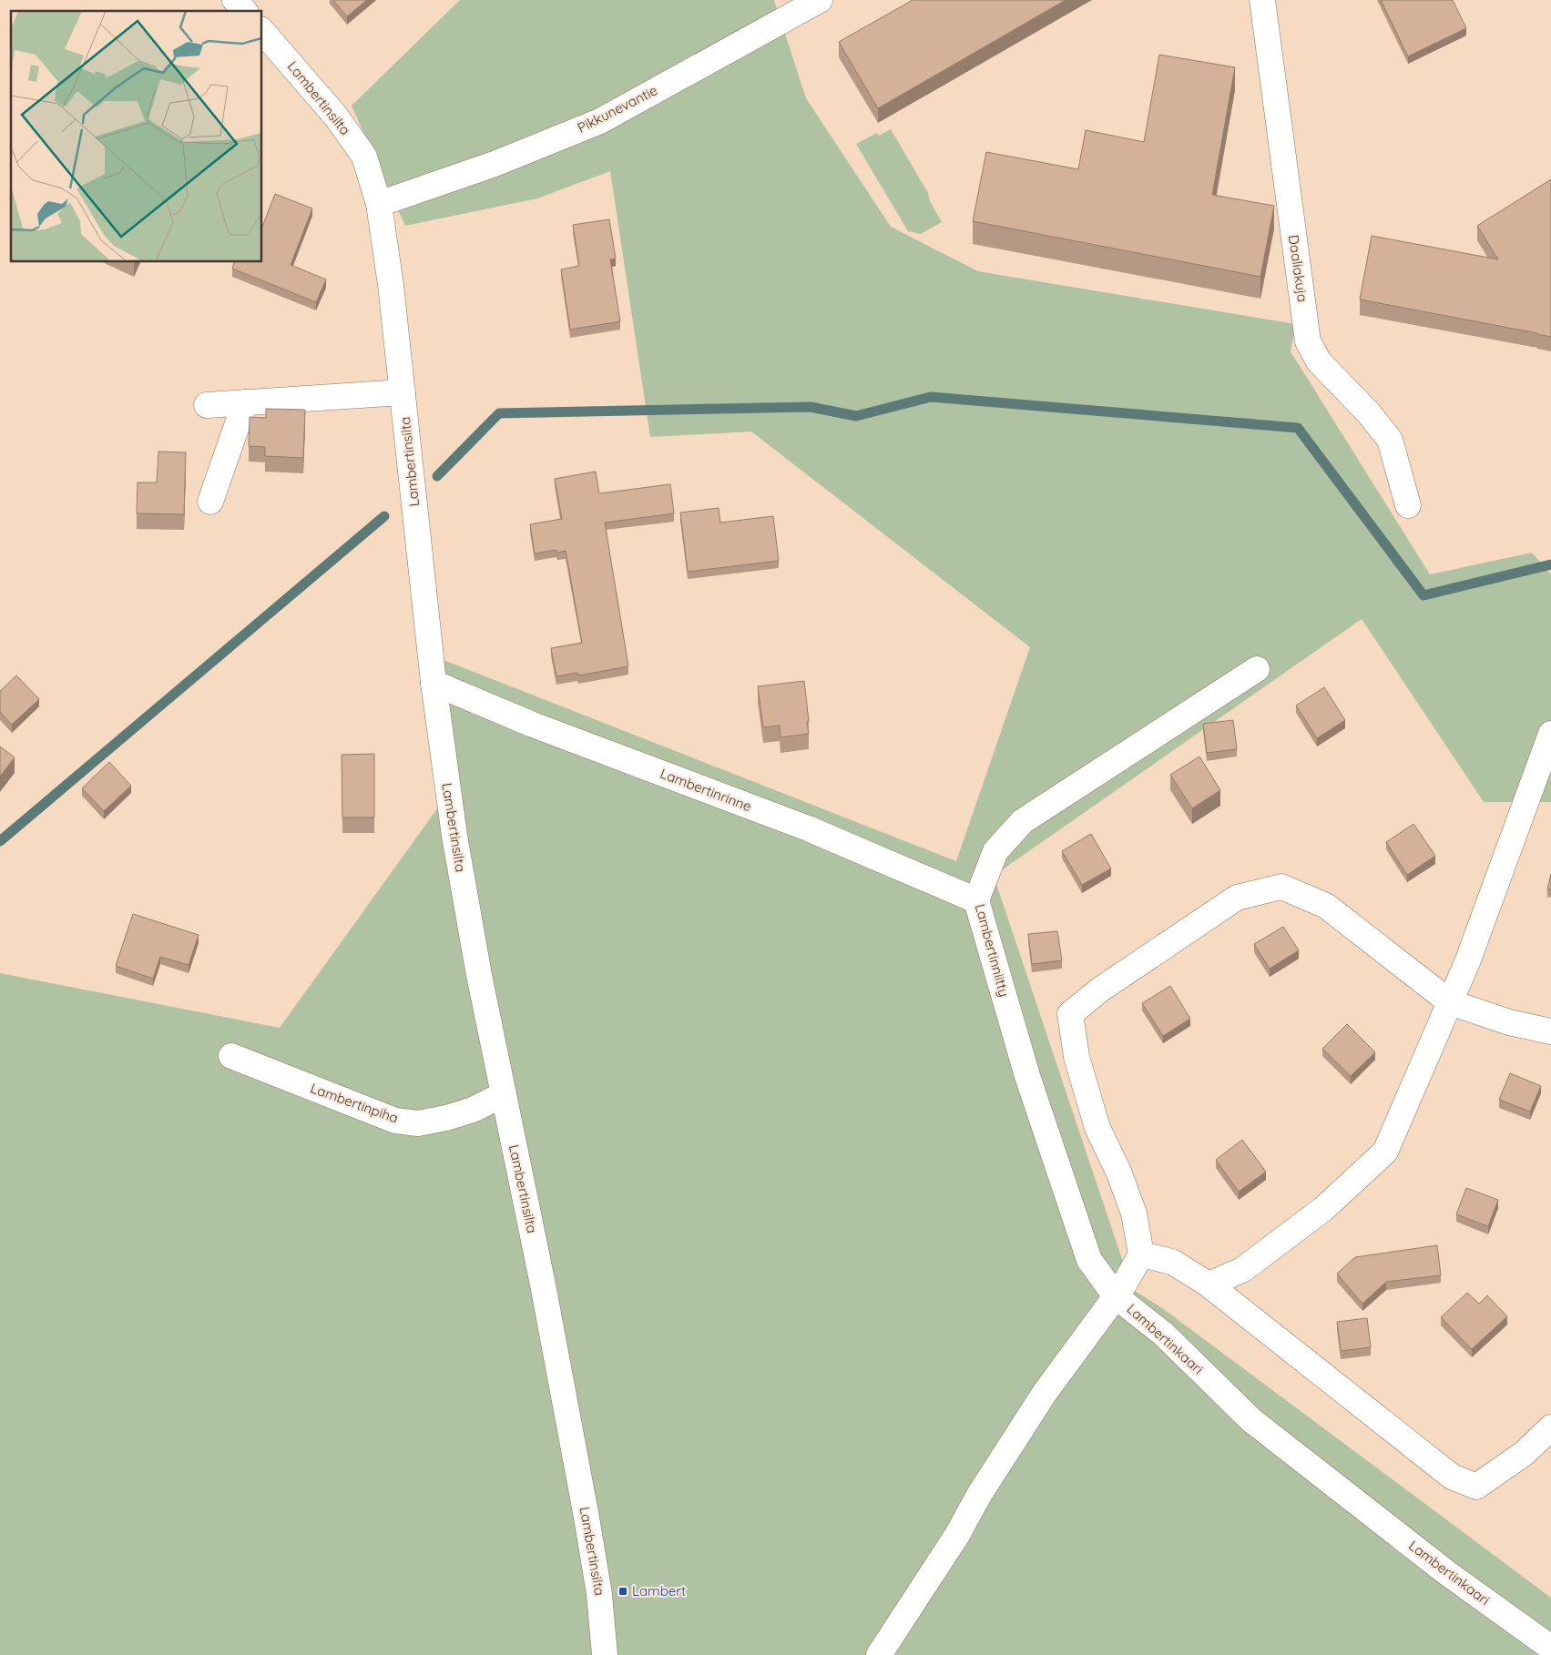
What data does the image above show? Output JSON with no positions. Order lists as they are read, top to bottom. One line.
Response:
{"streets":{"street":["Lambertinsilta","Pikkunevantie","Daaliakuja","Lambertinrinne","Lambertinniitty","Lambertinpiha","Lambertinkaari"]},"crossings":[["Lambertinsilta","Pikkunevantie"],["Lambertinsilta","Lambertinrinne"],["Lambertinsilta","Lambertinpiha"],["Lambertinrinne","Lambertinniitty"],["Lambertinniitty","Lambertinkaari"]],"places":{"transit":["Lambert"]}}
